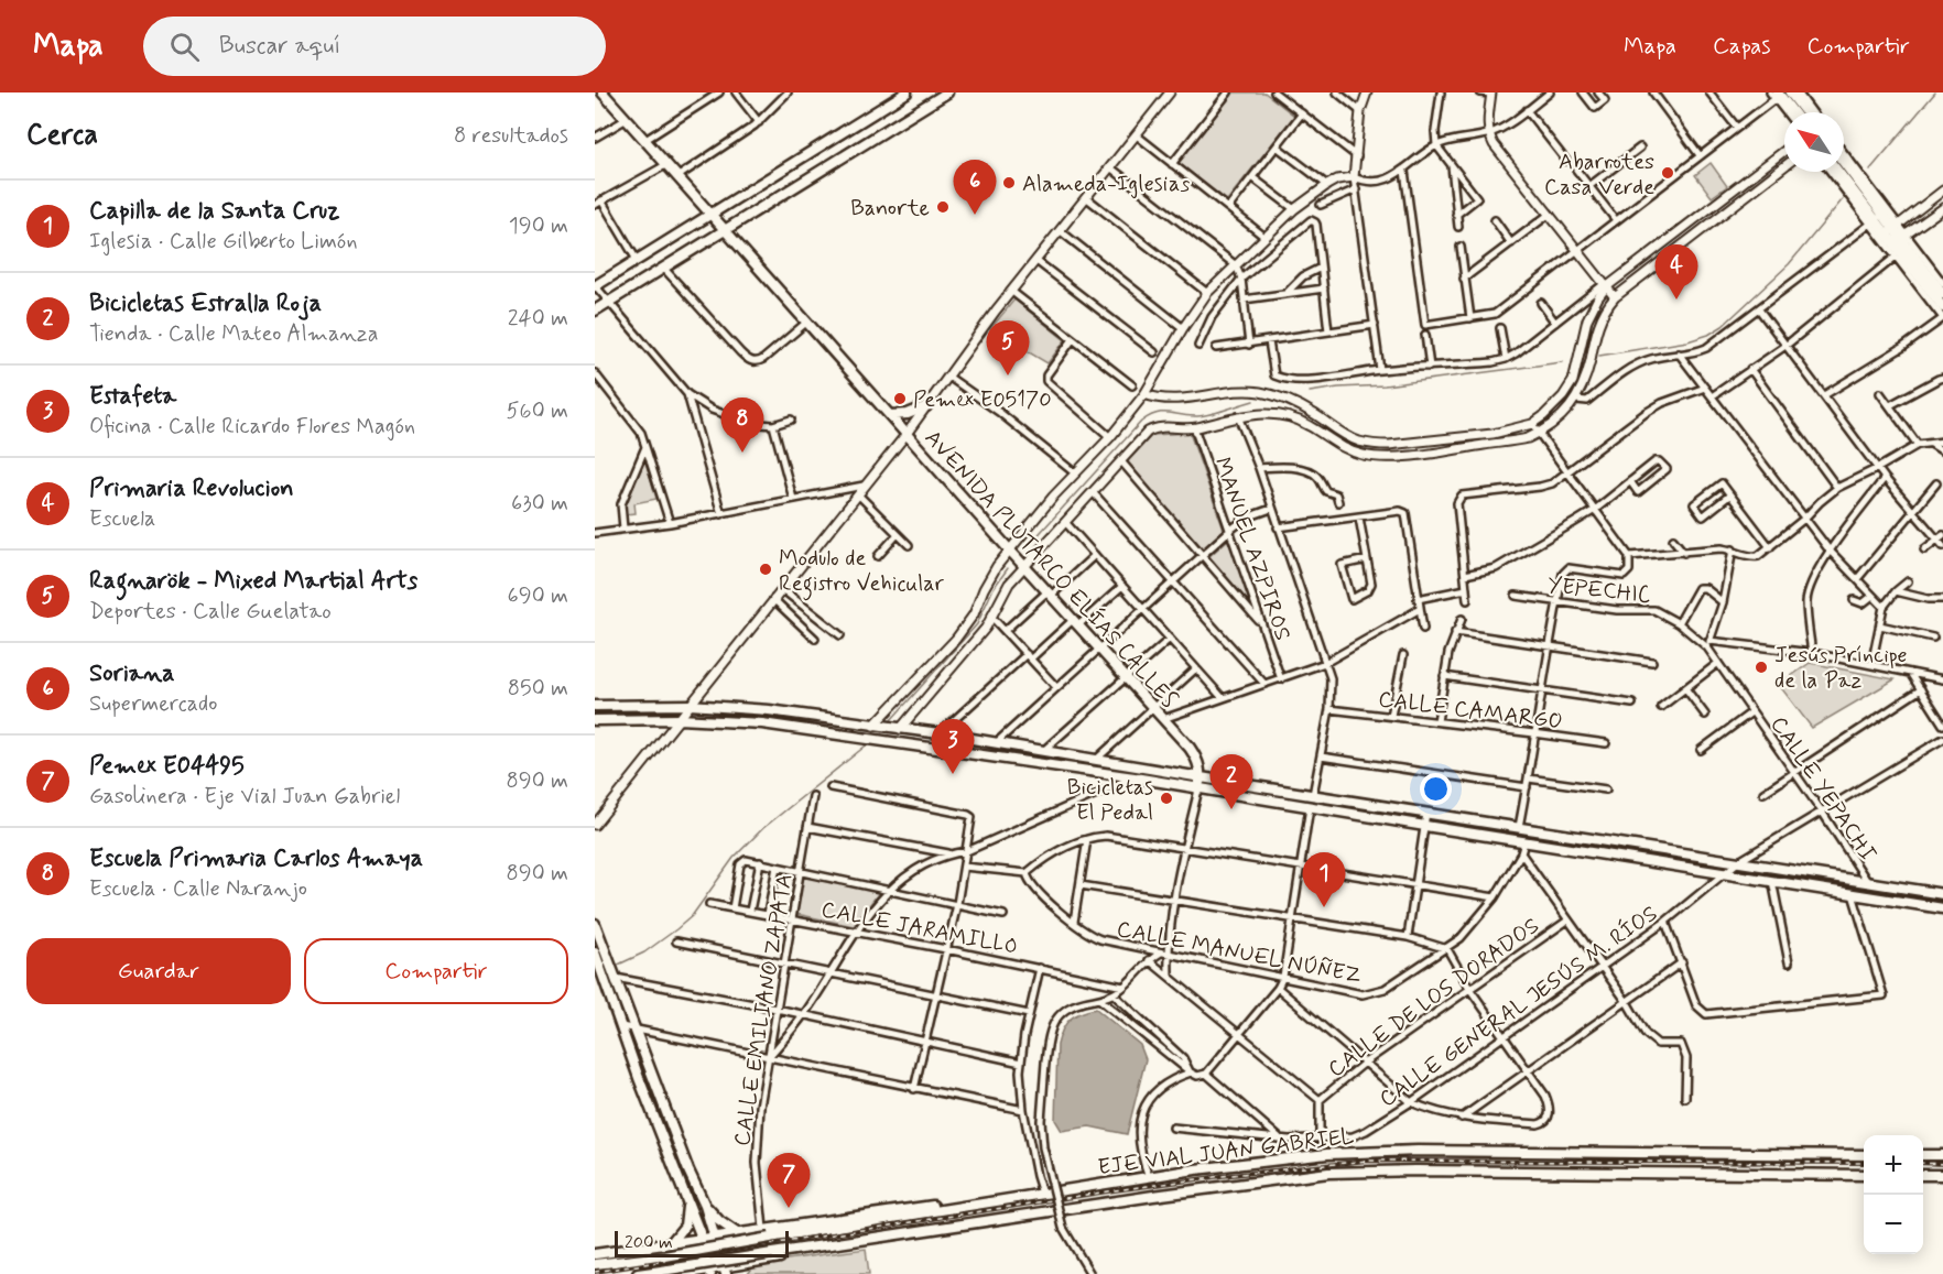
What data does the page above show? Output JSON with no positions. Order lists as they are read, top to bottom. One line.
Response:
{"streets":{"main road":["AVENIDA PLUTARCO ELÍAS CALLES","EJE VIAL JUAN GABRIEL"],"street":["MANUEL AZPIROS","YEPECHIC","CALLE CAMARGO","CALLE YEPACHI","CALLE JARAMILLO","CALLE MANUEL NÚÑEZ","CALLE DE LOS DORADOS","CALLE GENERAL JESÚS M. RÍOS","CALLE EMILIANO ZAPATA"]},"crossings":[["YEPECHIC","CALLE YEPACHI"],["CALLE YEPACHI","CALLE GENERAL JESÚS M. RÍOS"],["CALLE JARAMILLO","CALLE EMILIANO ZAPATA"],["CALLE EMILIANO ZAPATA","EJE VIAL JUAN GABRIEL"]],"places":["Abarrotes Casa Verde","Alameda-Iglesias","Banorte","Pemex E05170","Modulo de Registro Vehicular","Jesús Príncipe de la Paz","Bicicletas El Pedal"],"scale_bar":"200 m","north":"top left","page":{"header":"Mapa","search":"Buscar aquí","nav":["Mapa","Capas","Compartir"],"heading":["Cerca","8 resultados"],"pins":["6","4","5","8","3","2","1","7"],"list":[{"mark":"1","name":"Capilla de la Santa Cruz","note":"Iglesia · Calle Gilberto Limón","value":"190 m"},{"mark":"2","name":"Bicicletas Estralla Roja","note":"Tienda · Calle Mateo Almanza","value":"240 m"},{"mark":"3","name":"Estafeta","note":"Oficina · Calle Ricardo Flores Magón","value":"560 m"},{"mark":"4","name":"Primaria Revolucion","note":"Escuela","value":"630 m"},{"mark":"5","name":"Ragnarök - Mixed Martial Arts","note":"Deportes · Calle Guelatao","value":"690 m"},{"mark":"6","name":"Soriana","note":"Supermercado","value":"850 m"},{"mark":"7","name":"Pemex E04495","note":"Gasolinera · Eje Vial Juan Gabriel","value":"890 m"},{"mark":"8","name":"Escuela Primaria Carlos Amaya","note":"Escuela · Calle Naranjo","value":"890 m"}],"buttons":["Guardar","Compartir"],"map_buttons":["+","−"],"scale":"200 m"}}
